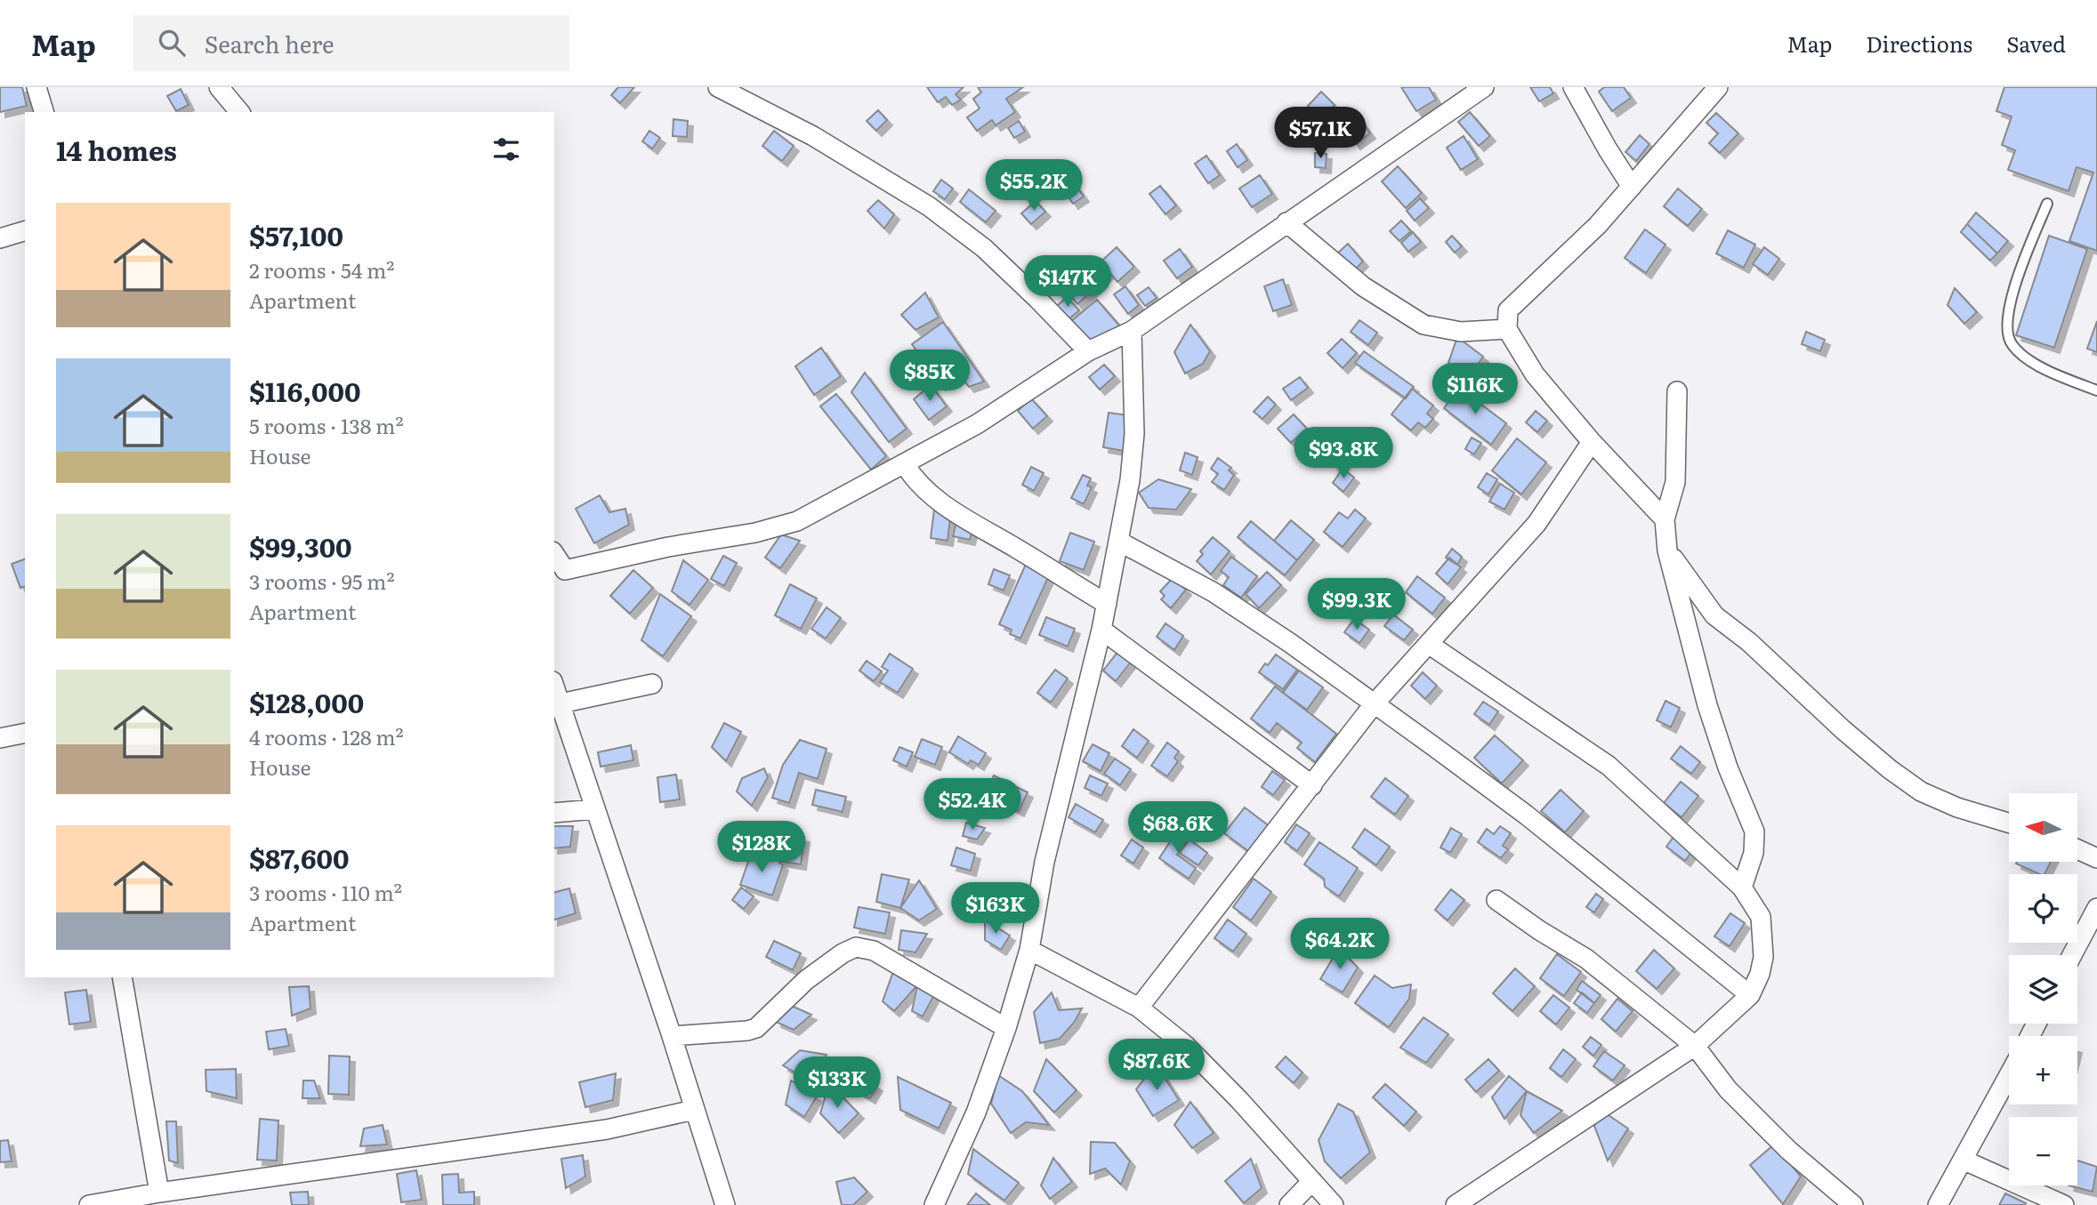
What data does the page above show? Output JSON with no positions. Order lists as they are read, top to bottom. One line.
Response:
{"north":"left","page":{"header":"Map","search":"Search here","nav":["Map","Directions","Saved"],"price":["$57.1K","$55.2K","$147K","$85K","$116K","$93.8K","$99.3K","$52.4K","$68.6K","$128K","$163K","$64.2K","$87.6K","$133K"],"heading":"14 homes","list":[{"name":"$57,100","note":"2 rooms · 54 m² · Apartment"},{"name":"$116,000","note":"5 rooms · 138 m² · House"},{"name":"$99,300","note":"3 rooms · 95 m² · Apartment"},{"name":"$128,000","note":"4 rooms · 128 m² · House"},{"name":"$87,600","note":"3 rooms · 110 m² · Apartment"}],"map_buttons":["+","−"]}}
